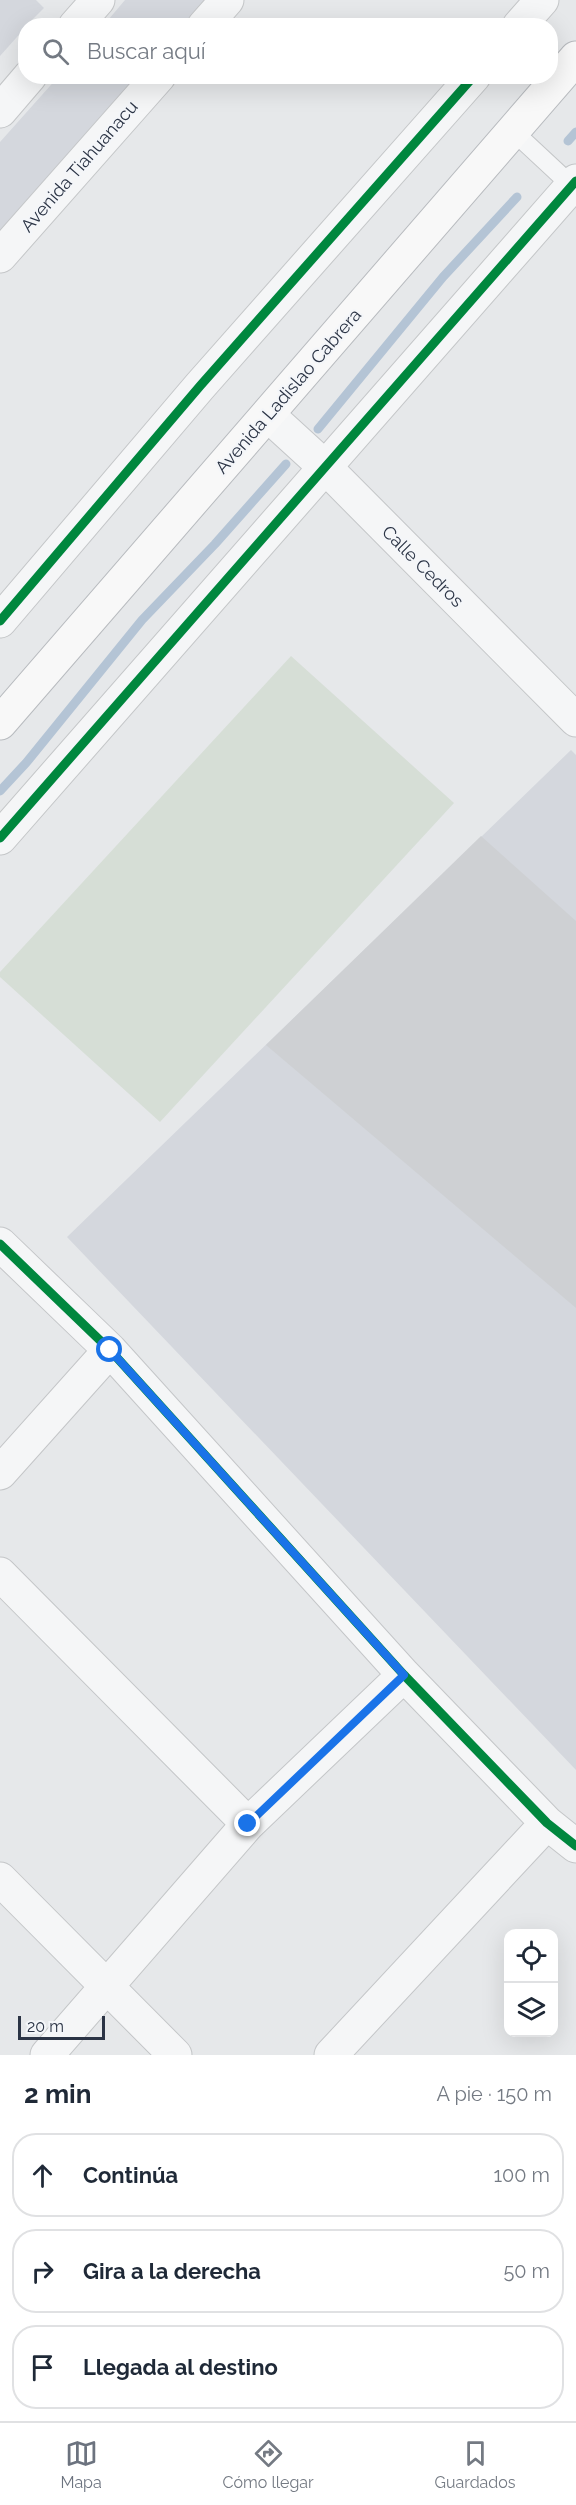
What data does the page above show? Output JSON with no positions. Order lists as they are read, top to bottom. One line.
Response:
{"streets":{"highway":["Avenida Ladislao Cabrera"],"street":["Avenida Tiahuanacu","Calle Cedros"]},"crossings":[["Avenida Ladislao Cabrera","Calle Cedros"]],"scale_bar":"20 m","page":{"search":"Buscar aquí","scale":"20 m","heading":["2 min","A pie · 150 m"],"list":[["Continúa","100 m"],["Gira a la derecha","50 m"],"Llegada al destino"],"nav":["Mapa","Cómo llegar","Guardados"]}}
